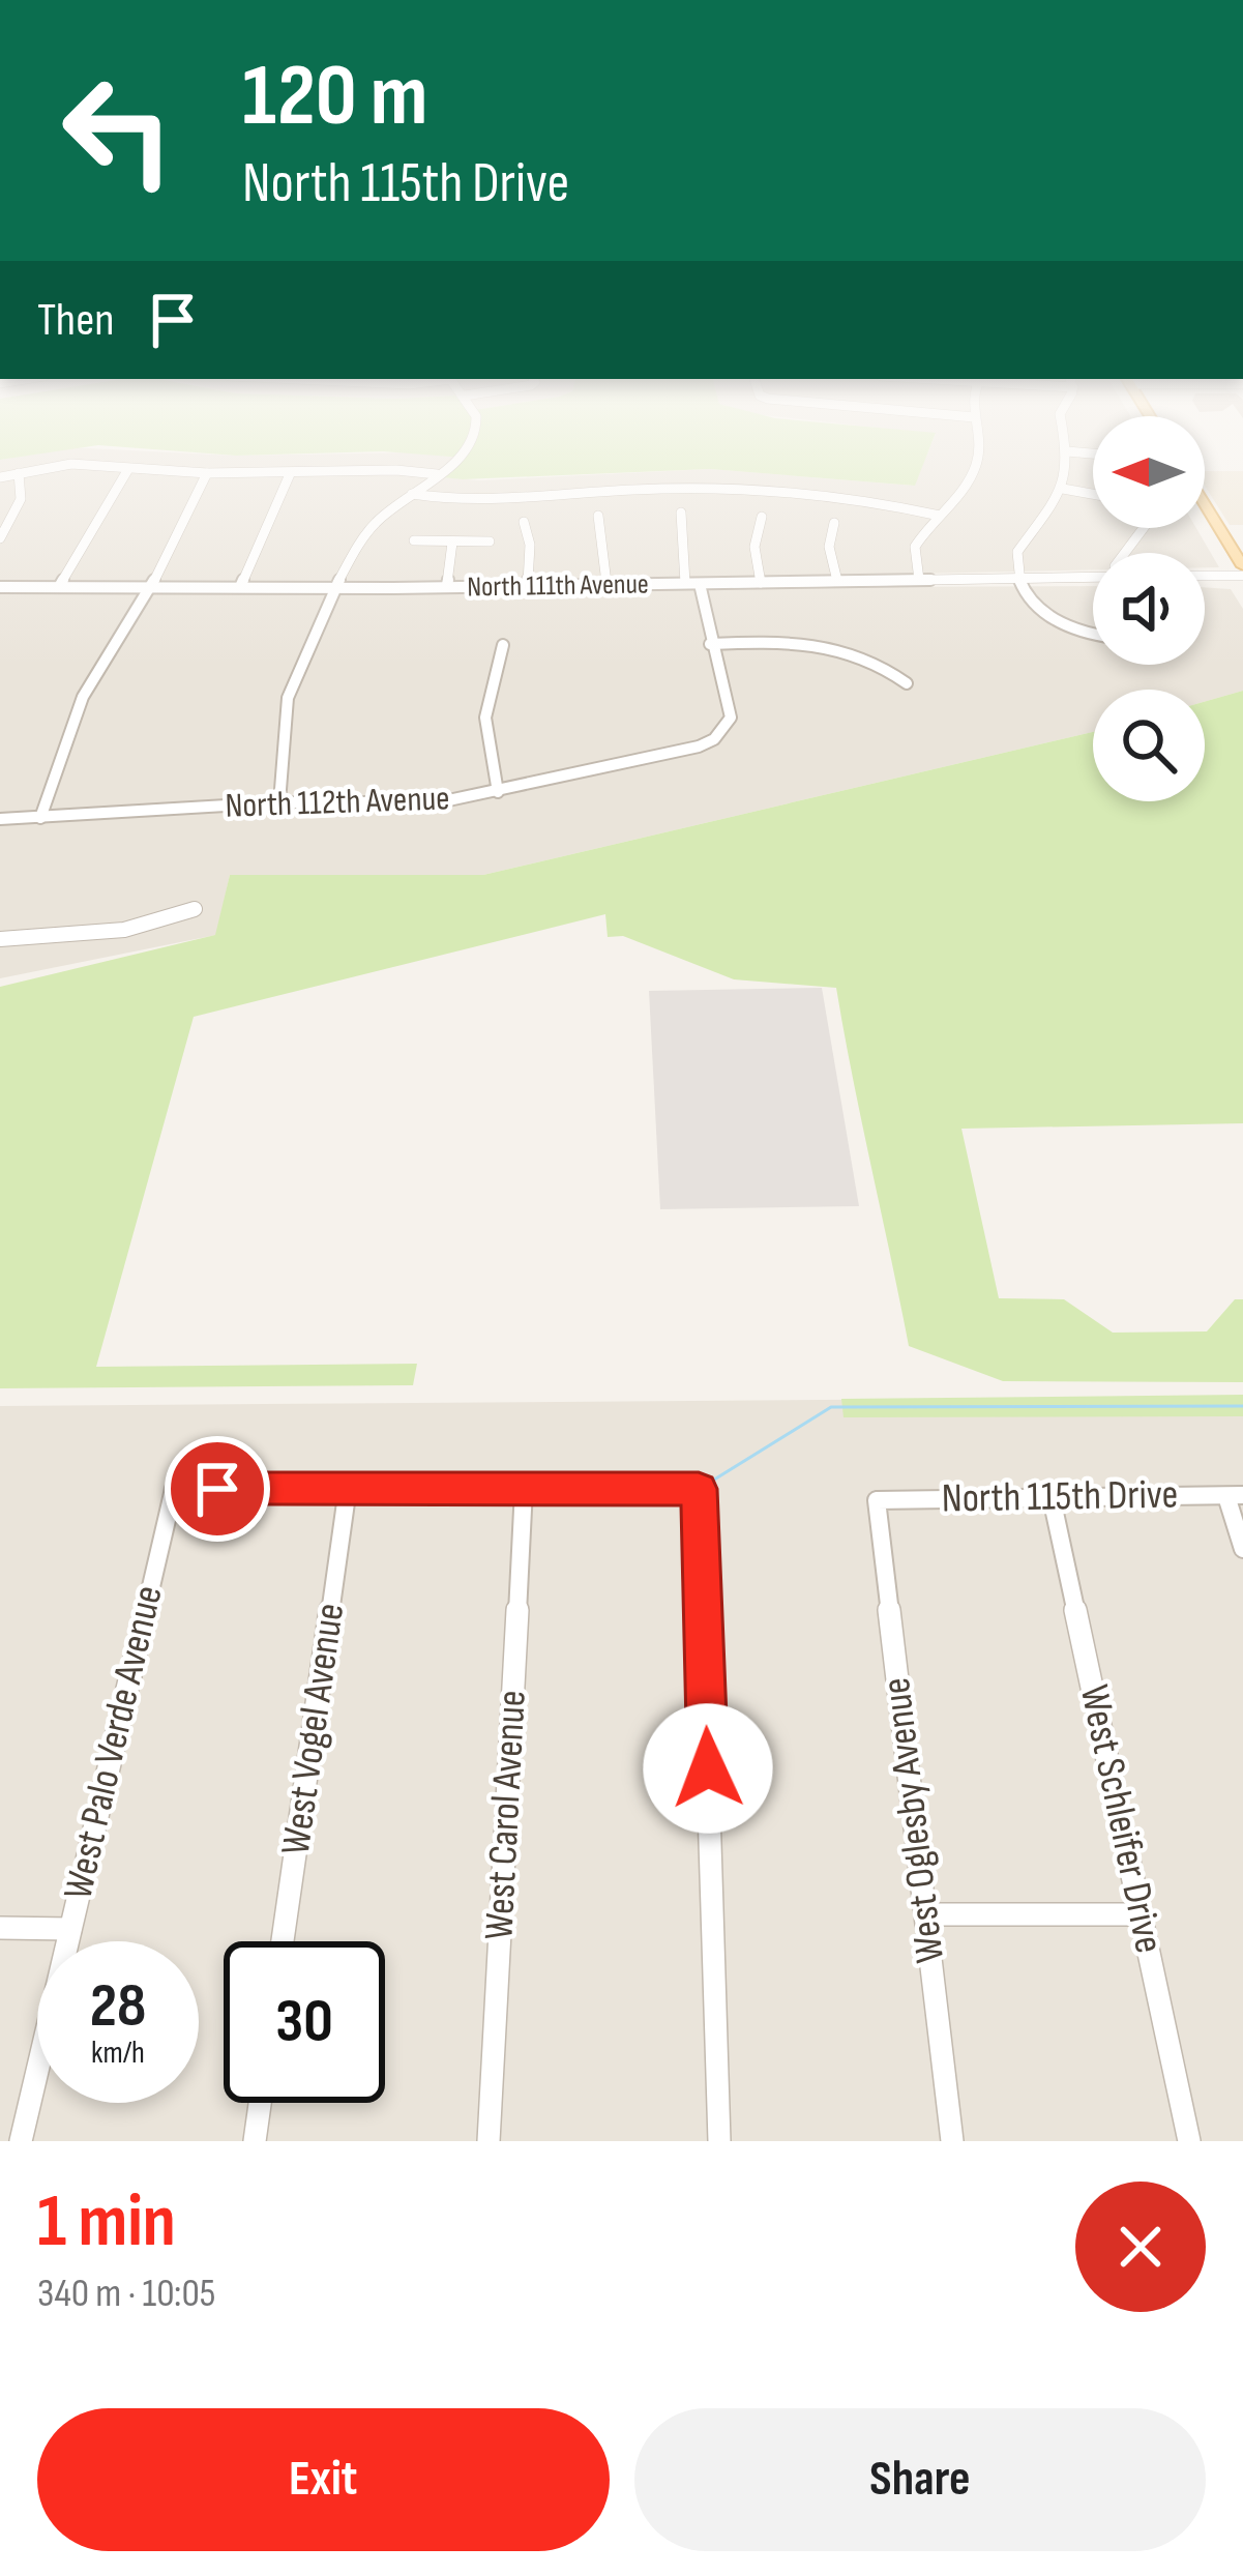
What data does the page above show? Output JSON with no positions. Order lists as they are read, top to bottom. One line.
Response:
{"streets":{"street":["North 111th Avenue","North 112th Avenue","North 115th Drive","West Vogel Avenue","West Palo Verde Avenue","West Carol Avenue","West Schleifer Drive","West Oglesby Avenue"]},"crossings":[["North 115th Drive","West Schleifer Drive"],["North 115th Drive","West Oglesby Avenue"],["West Vogel Avenue","West Palo Verde Avenue"]],"north":"left","page":{"turn":["120 m","North 115th Drive"],"then":"Then","speed":"28 km/h","limit":"30","heading":["1 min","340 m · 10:05"],"buttons":["Exit","Share"]}}
